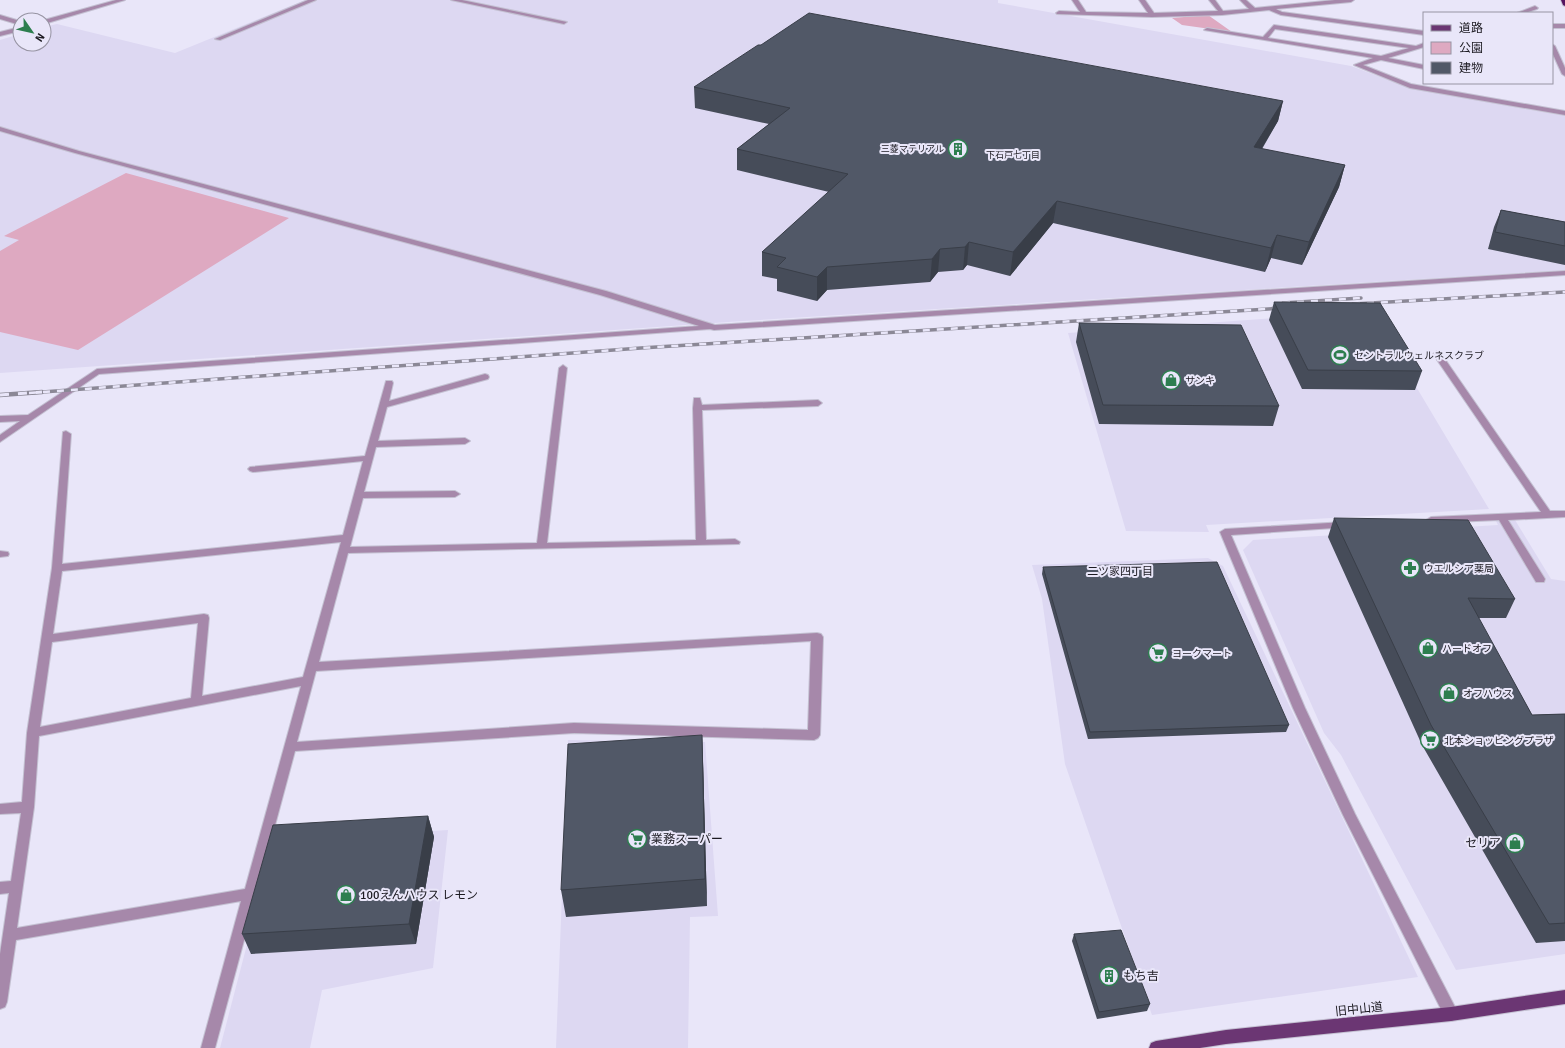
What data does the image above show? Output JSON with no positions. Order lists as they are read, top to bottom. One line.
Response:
{"streets":{"main road":["旧中山道"]},"districts":["下石戸七丁目","二ツ家四丁目"],"places":{"building":["三菱マテリアル","もち吉"],"sports":["セントラルウェルネスクラブ"],"shop":["サンキ","ハードオフ","オフハウス","セリア","100えんハウス レモン"],"pharmacy":["ウエルシア薬局"],"supermarket":["ヨークマート","北本ショッピングプラザ","業務スーパー"]},"legend":["道路","公園","建物"],"north":"bottom right"}
